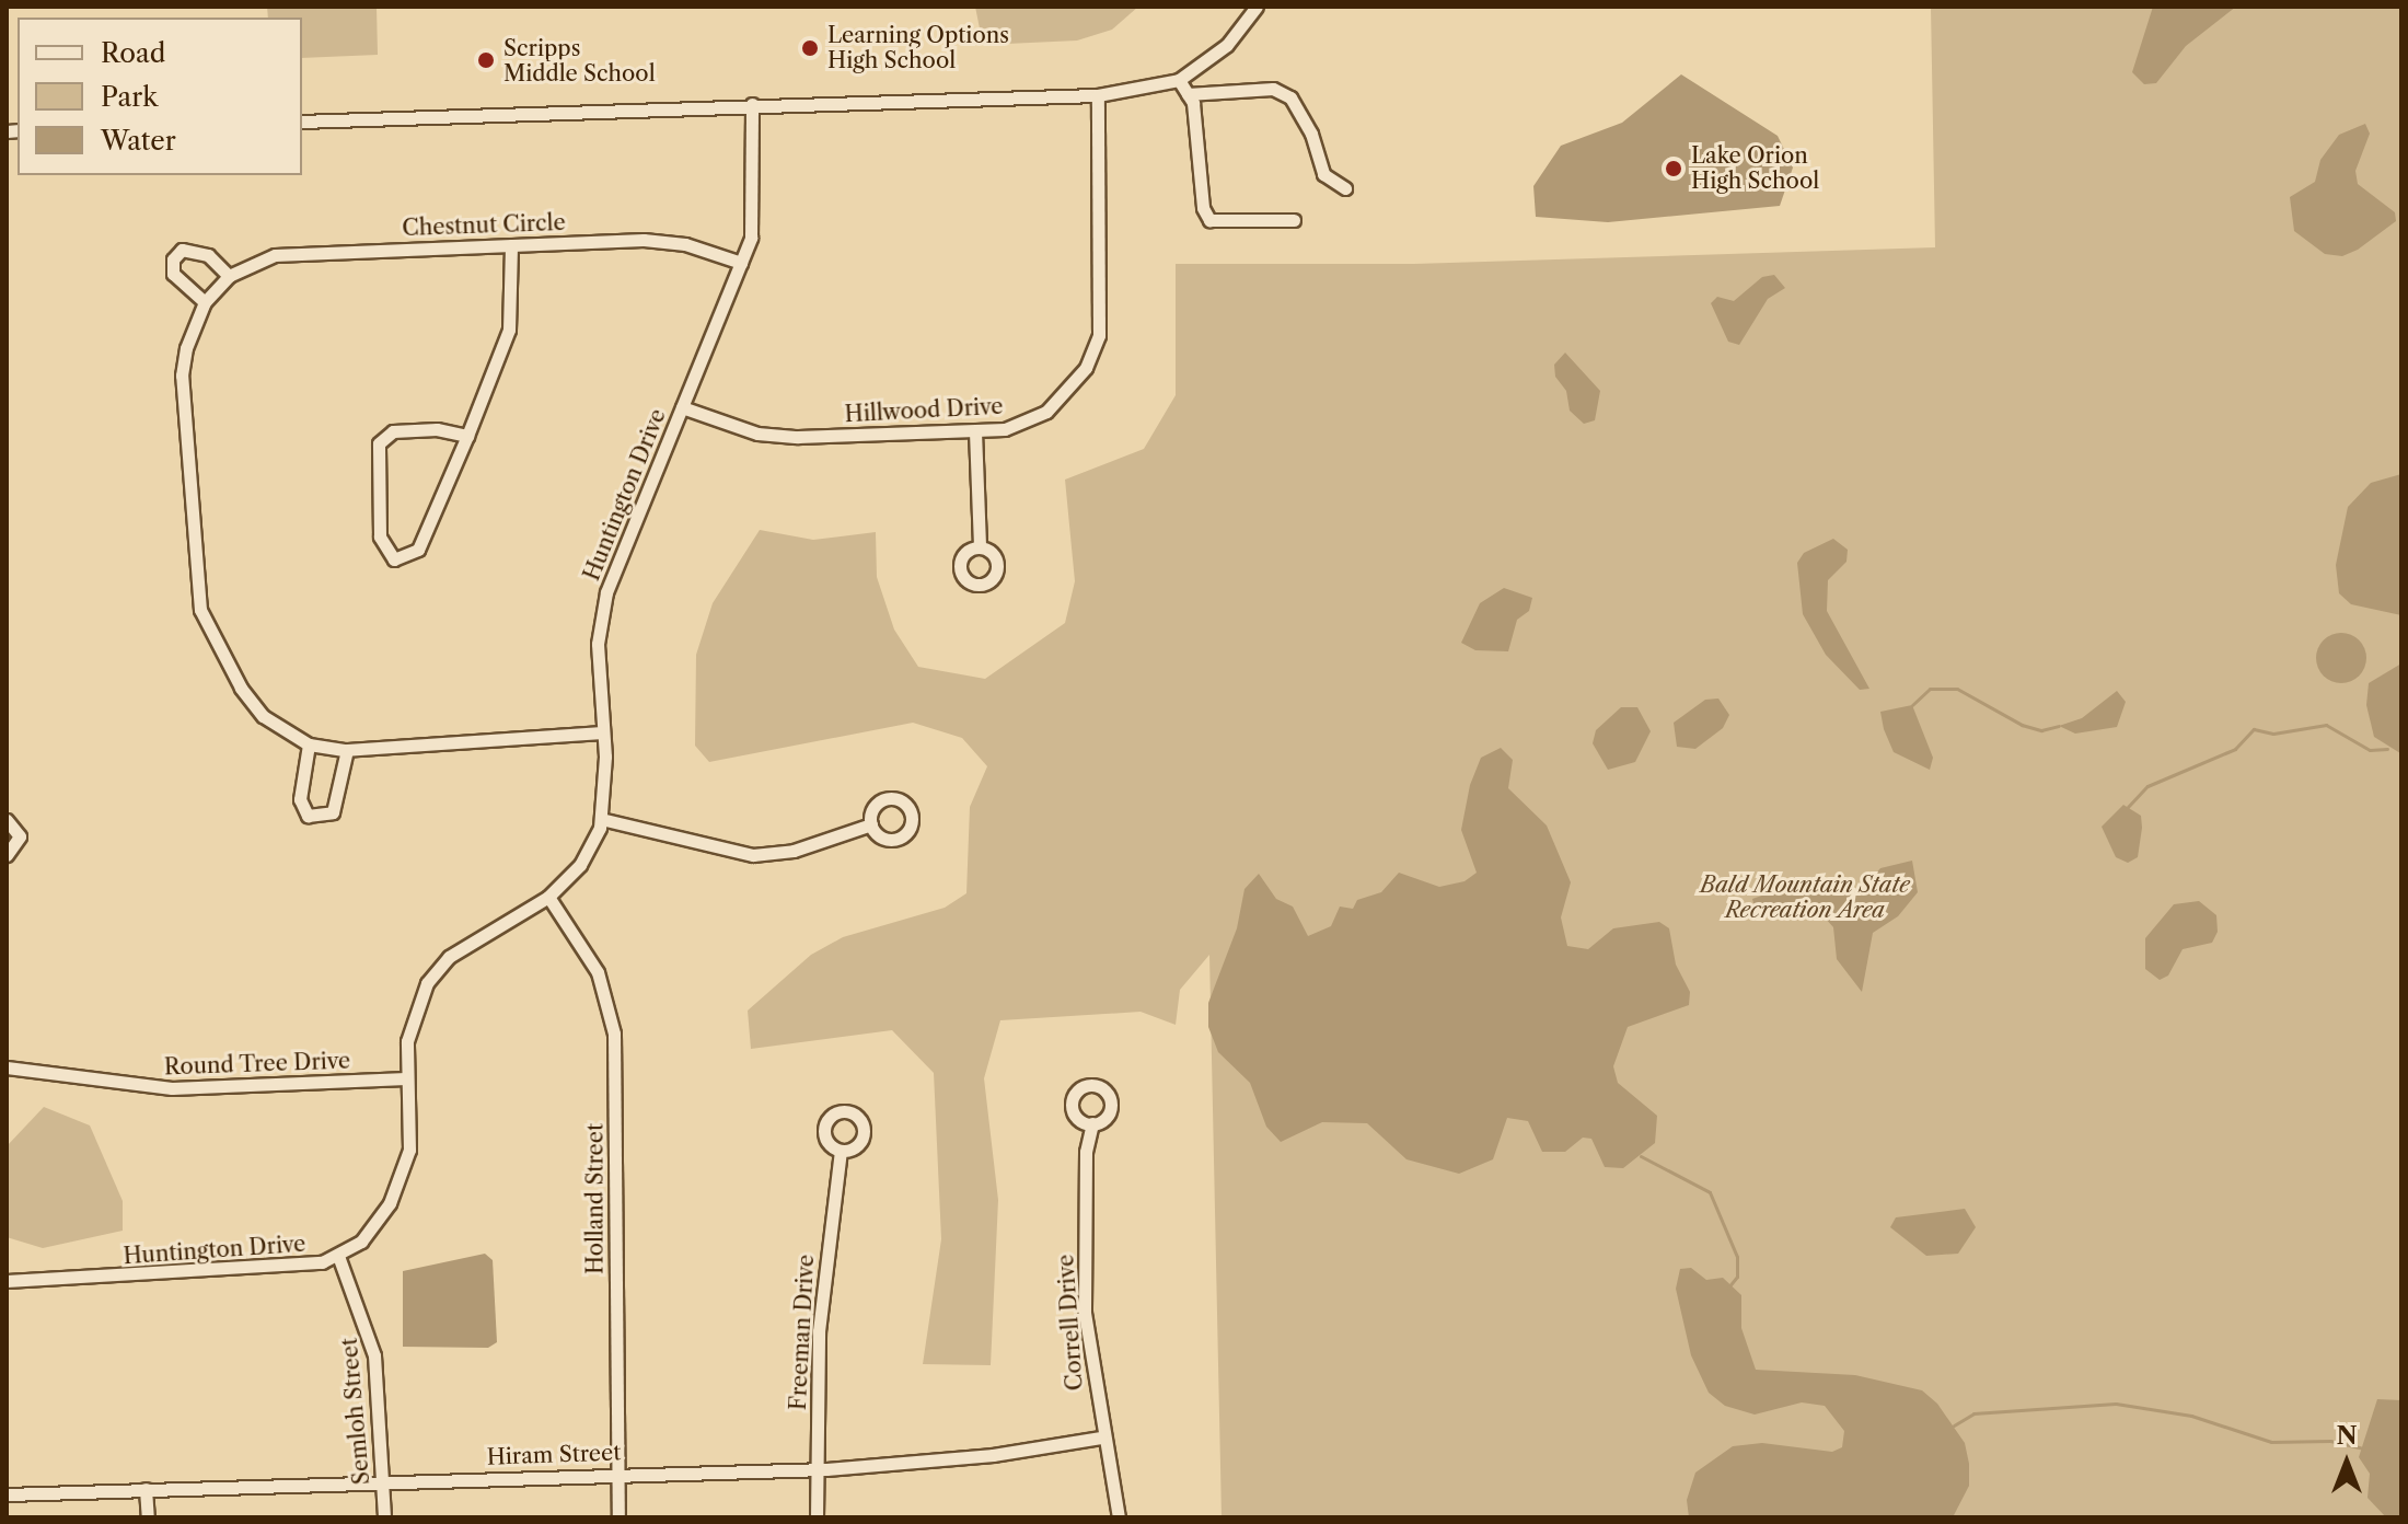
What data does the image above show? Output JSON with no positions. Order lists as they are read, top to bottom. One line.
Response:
{"streets":{"street":["Chestnut Circle","Hillwood Drive","Huntington Drive","Round Tree Drive","Holland Street","Correll Drive","Freeman Drive","Semloh Street","Hiram Street"]},"crossings":[["Chestnut Circle","Huntington Drive"],["Hillwood Drive","Huntington Drive"],["Huntington Drive","Round Tree Drive"],["Huntington Drive","Holland Street"],["Huntington Drive","Semloh Street"],["Holland Street","Hiram Street"],["Correll Drive","Hiram Street"],["Freeman Drive","Hiram Street"],["Semloh Street","Hiram Street"]],"parks":["Bald Mountain State Recreation Area"],"places":["Learning Options High School","Scripps Middle School","Lake Orion High School"],"legend":["Road","Park","Water"],"north":"top"}
